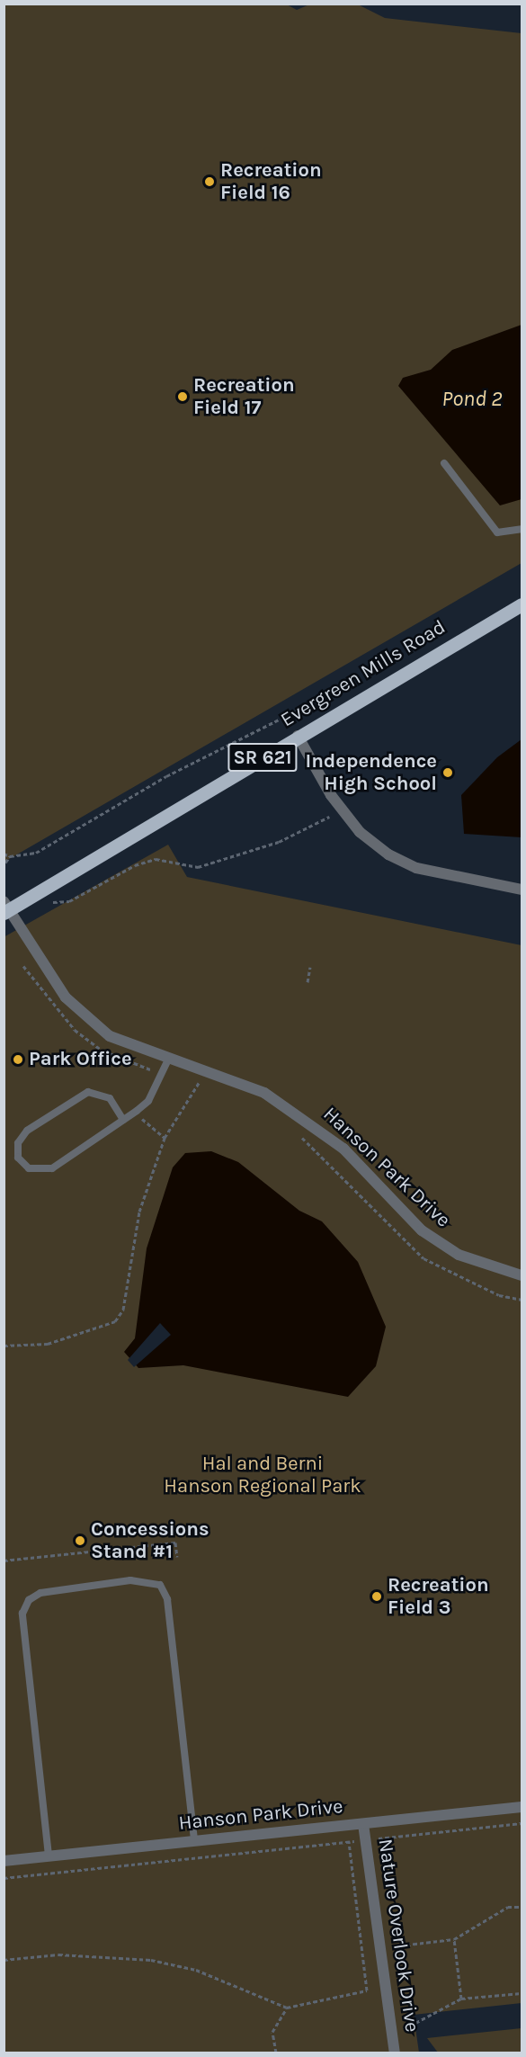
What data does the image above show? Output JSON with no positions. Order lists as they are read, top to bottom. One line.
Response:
{"streets":{"main road":["Evergreen Mills Road","SR 621"],"street":["Hanson Park Drive","Nature Overlook Drive"]},"crossings":[["Evergreen Mills Road","Hanson Park Drive"],["Hanson Park Drive","Nature Overlook Drive"]],"water":["Pond 2"],"parks":["Hal and Berni Hanson Regional Park"],"places":["Recreation Field 16","Recreation Field 17","Independence High School","Park Office","Concessions Stand #1","Recreation Field 3"]}
